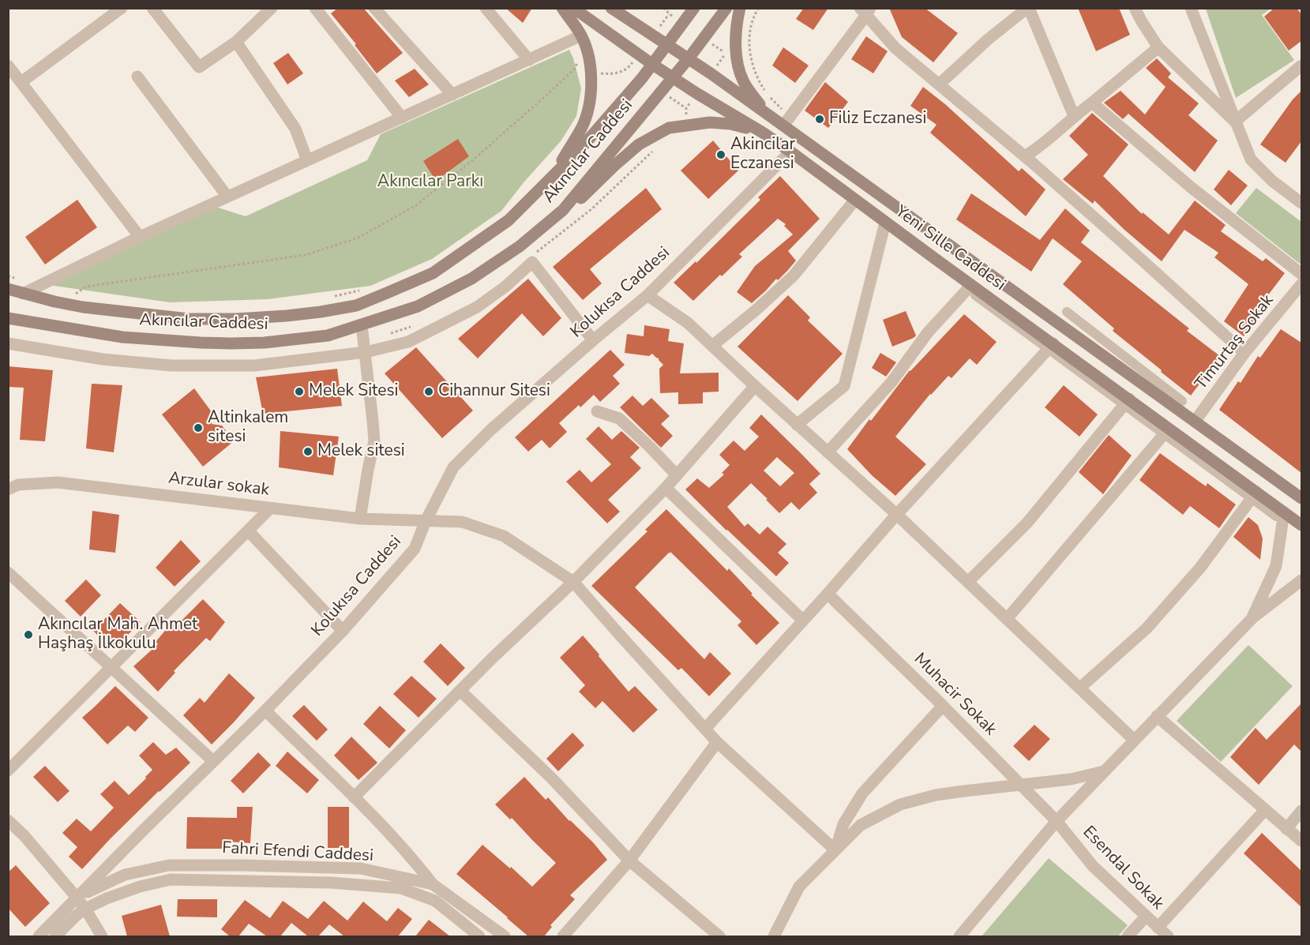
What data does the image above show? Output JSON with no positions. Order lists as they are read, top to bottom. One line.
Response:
{"streets":{"main road":["Akıncılar Caddesi","Yeni Sille Caddesi"],"street":["Kolukısa Caddesi","Timurtaş Sokak","Arzular sokak","Muhacir Sokak","Fahri Efendi Caddesi","Esendal Sokak"]},"crossings":[["Akıncılar Caddesi","Yeni Sille Caddesi"],["Yeni Sille Caddesi","Kolukısa Caddesi"],["Yeni Sille Caddesi","Timurtaş Sokak"],["Kolukısa Caddesi","Arzular sokak"],["Kolukısa Caddesi","Fahri Efendi Caddesi"],["Muhacir Sokak","Esendal Sokak"]],"parks":["Akıncılar Parkı"],"places":["Filiz Eczanesi","Akincilar Eczanesi","Melek Sitesi","Cihannur Sitesi","Altinkalem sitesi","Melek sitesi","Akıncılar Mah. Ahmet Haşhaş İlkokulu"]}
